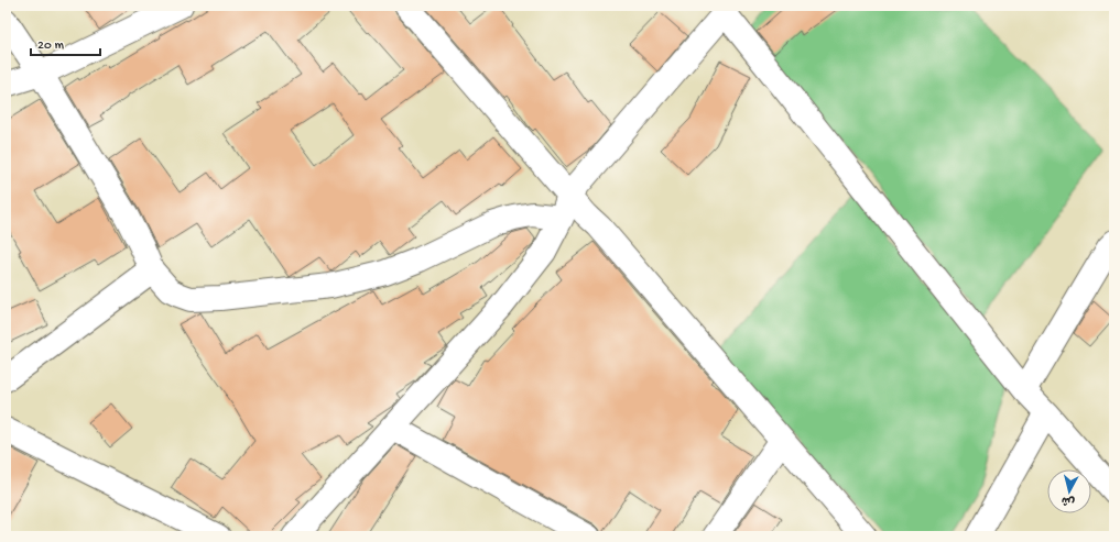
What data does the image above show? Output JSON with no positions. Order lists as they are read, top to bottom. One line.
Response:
{"scale_bar":"20 m","north":"bottom"}
